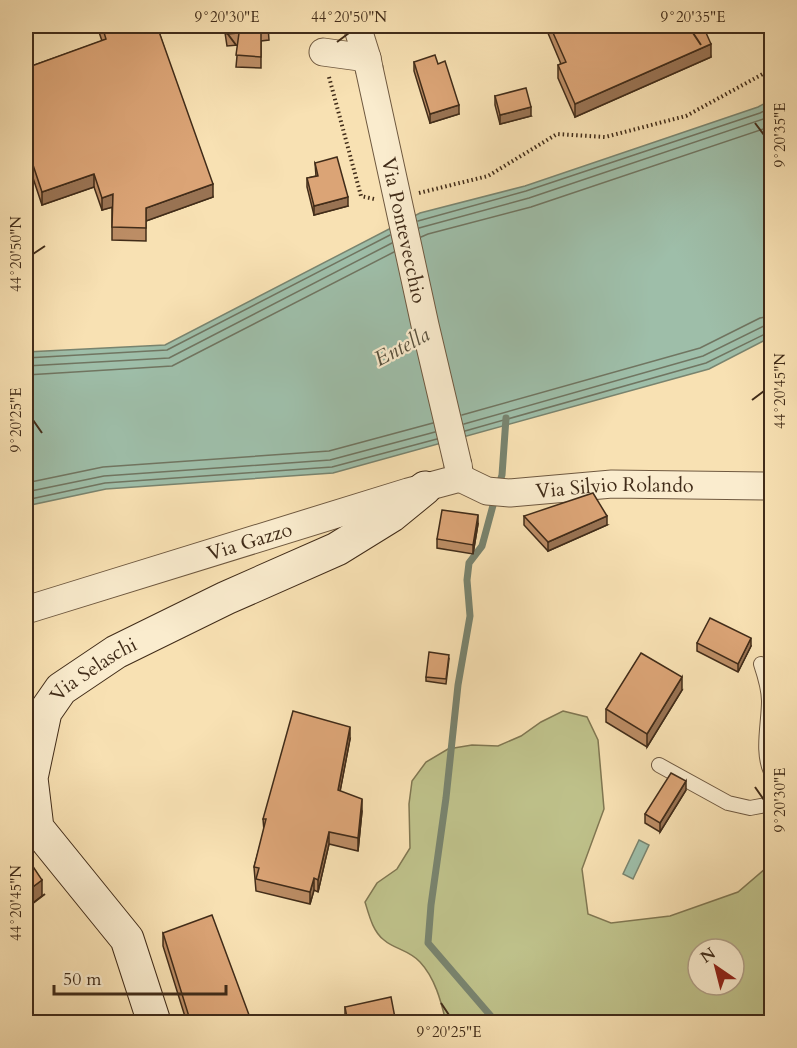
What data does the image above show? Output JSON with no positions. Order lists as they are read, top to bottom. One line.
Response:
{"streets":{"street":["Via Pontevecchio","Via Silvio Rolando","Via Gazzo","Via Selaschi"]},"crossings":[["Via Pontevecchio","Via Silvio Rolando"],["Via Pontevecchio","Via Gazzo"],["Via Silvio Rolando","Via Gazzo"],["Via Gazzo","Via Selaschi"]],"water":["Entella"],"scale_bar":"50 m","north":"top left","coordinates":["9°20'30\"E","44°20'50\"N","9°20'35\"E","44°20'45\"N","9°20'25\"E"]}
